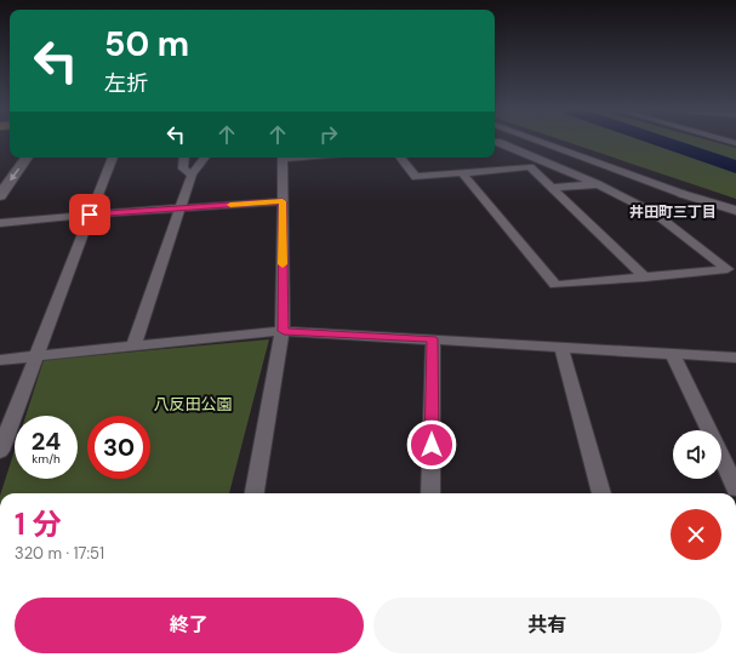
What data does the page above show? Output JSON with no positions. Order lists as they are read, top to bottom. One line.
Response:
{"districts":["井田町三丁目"],"parks":["八反田公園"],"page":{"turn":["50 m","左折"],"speed":"24 km/h","limit":"30","heading":["1 分","320 m · 17:51"],"buttons":["終了","共有"]}}
